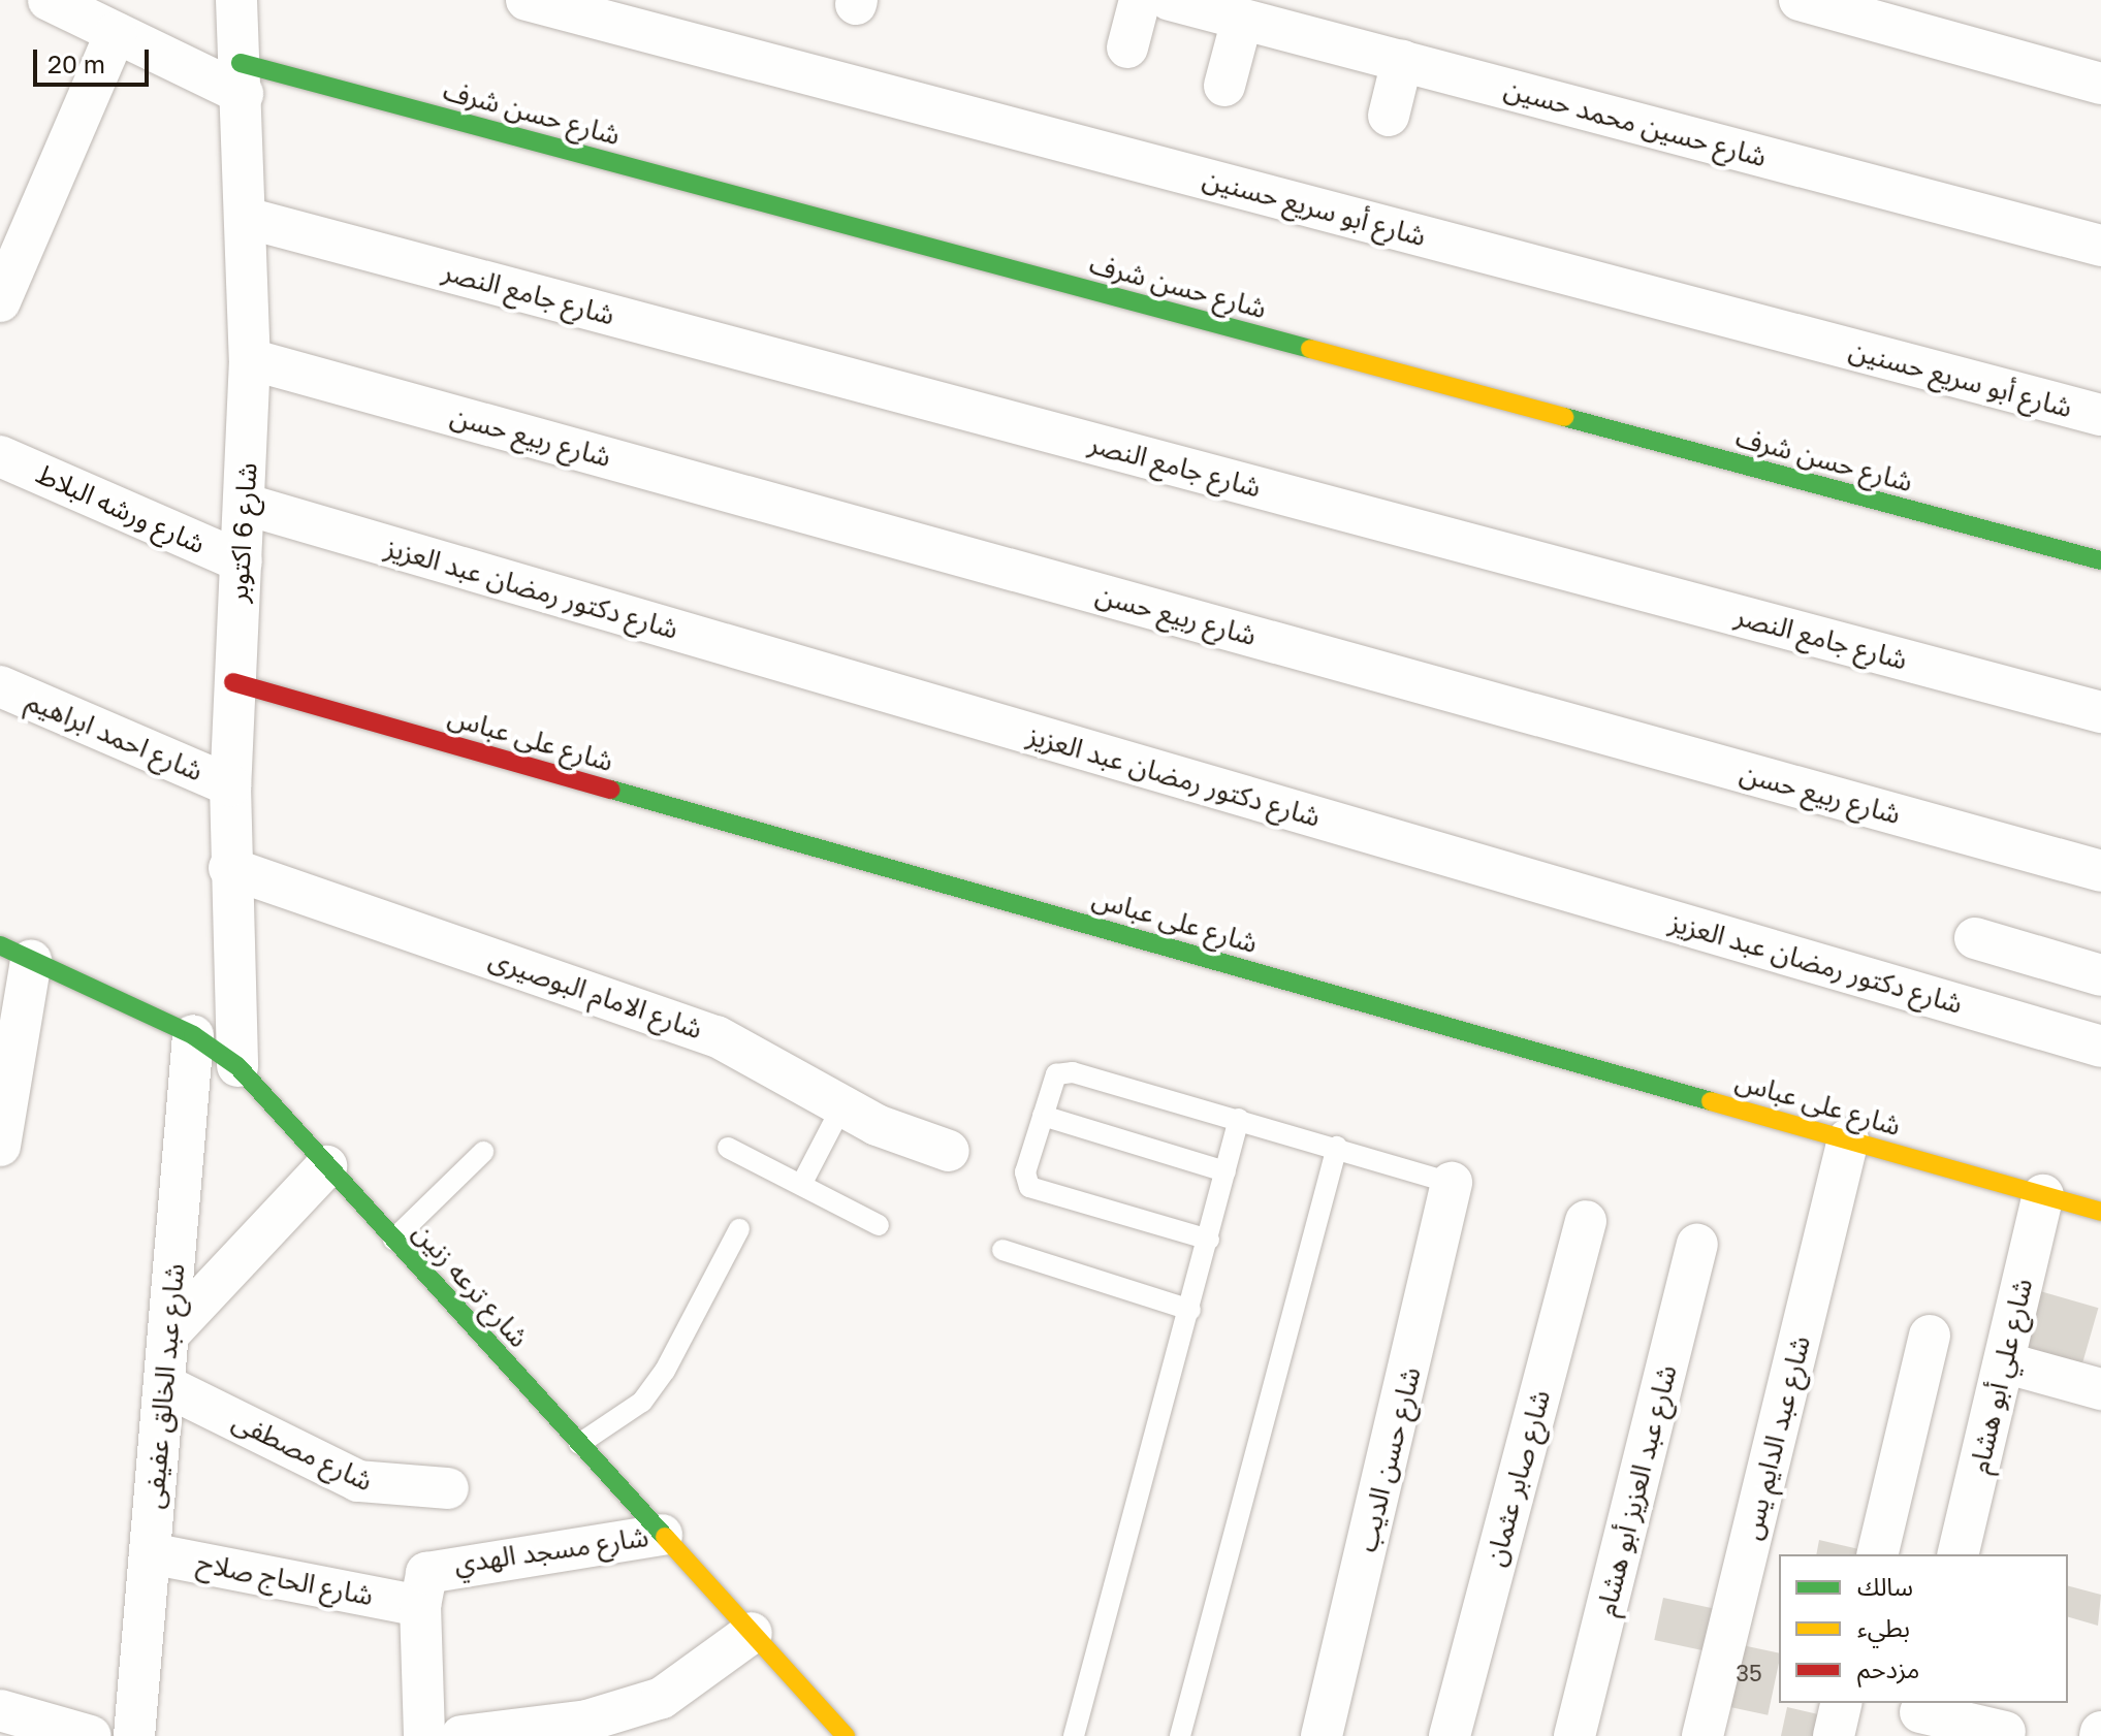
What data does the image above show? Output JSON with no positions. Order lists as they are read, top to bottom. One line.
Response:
{"streets":{"street":["شارع حسن شرف","شارع حسين محمد حسين","شارع أبو سريع حسنين","شارع جامع النصر","شارع ربيع حسن","شارع ورشه البلاط","شارع 6 اكتوبر","شارع دكتور رمضان عبد العزيز","شارع احمد ابراهيم","شارع على عباس","شارع الامام البوصيرى","شارع ترعه زنين","شارع علي أبو هشام","شارع عبد الخالق عفيفى","شارع عبد الدايم يس","شارع مصطفى","شارع حسن الديب","شارع صابر عثمان","شارع عبد العزيز أبو هشام","شارع مسجد الهدي","شارع الحاج صلاح"]},"crossings":[["شارع حسن شرف","شارع 6 اكتوبر"],["شارع جامع النصر","شارع 6 اكتوبر"],["شارع ربيع حسن","شارع 6 اكتوبر"],["شارع ورشه البلاط","شارع 6 اكتوبر"],["شارع 6 اكتوبر","شارع دكتور رمضان عبد العزيز"],["شارع 6 اكتوبر","شارع احمد ابراهيم"],["شارع 6 اكتوبر","شارع على عباس"],["شارع 6 اكتوبر","شارع الامام البوصيرى"],["شارع 6 اكتوبر","شارع ترعه زنين"],["شارع على عباس","شارع علي أبو هشام"],["شارع على عباس","شارع عبد الدايم يس"],["شارع ترعه زنين","شارع عبد الخالق عفيفى"],["شارع ترعه زنين","شارع مسجد الهدي"],["شارع عبد الخالق عفيفى","شارع مصطفى"],["شارع عبد الخالق عفيفى","شارع الحاج صلاح"],["شارع مسجد الهدي","شارع الحاج صلاح"]],"house_numbers":["35"],"legend":["سالك","بطيء","مزدحم"],"scale_bar":"20 m"}
